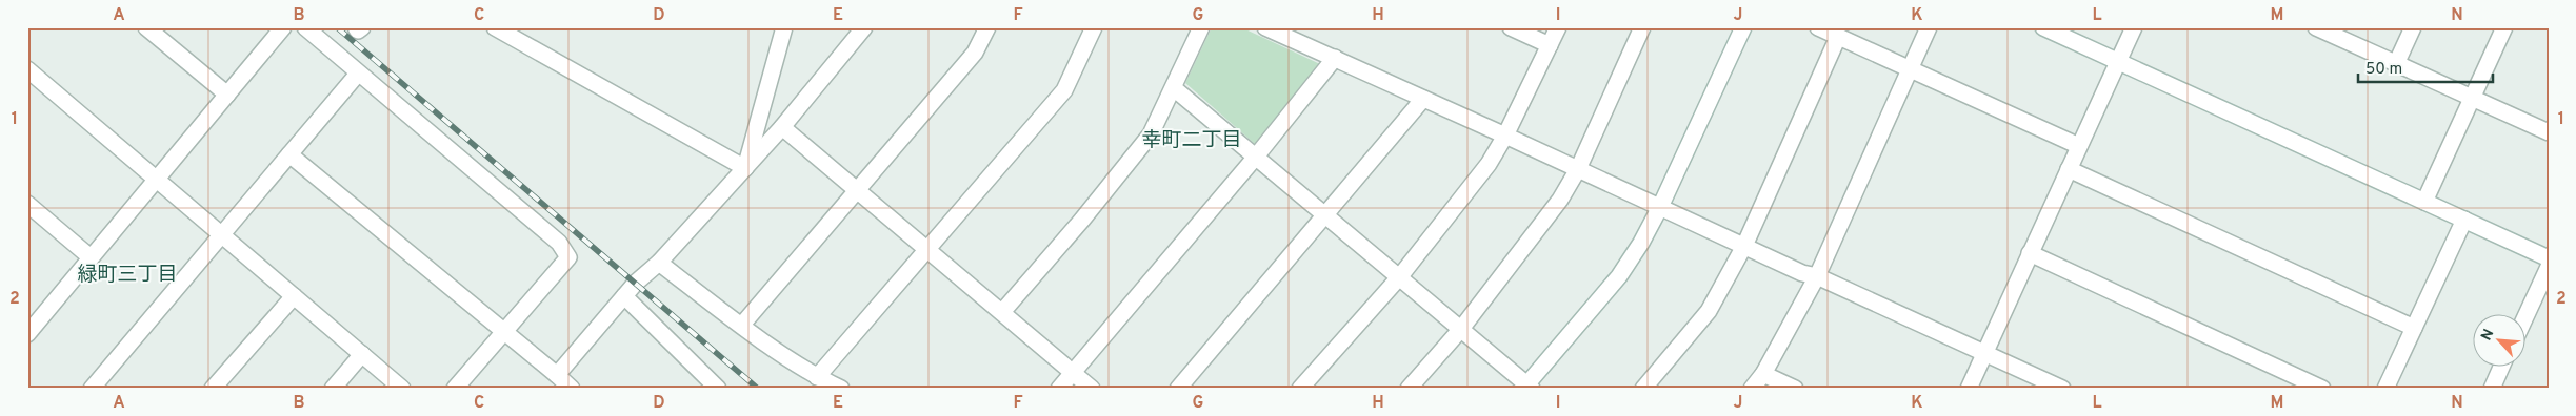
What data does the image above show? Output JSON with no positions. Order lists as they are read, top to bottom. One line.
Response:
{"districts":["幸町二丁目","緑町三丁目"],"scale_bar":"50 m","north":"top left","grid":{"columns":["A","B","C","D","E","F","G","H","I","J","K","L","M","N"],"rows":["1","2"]}}
